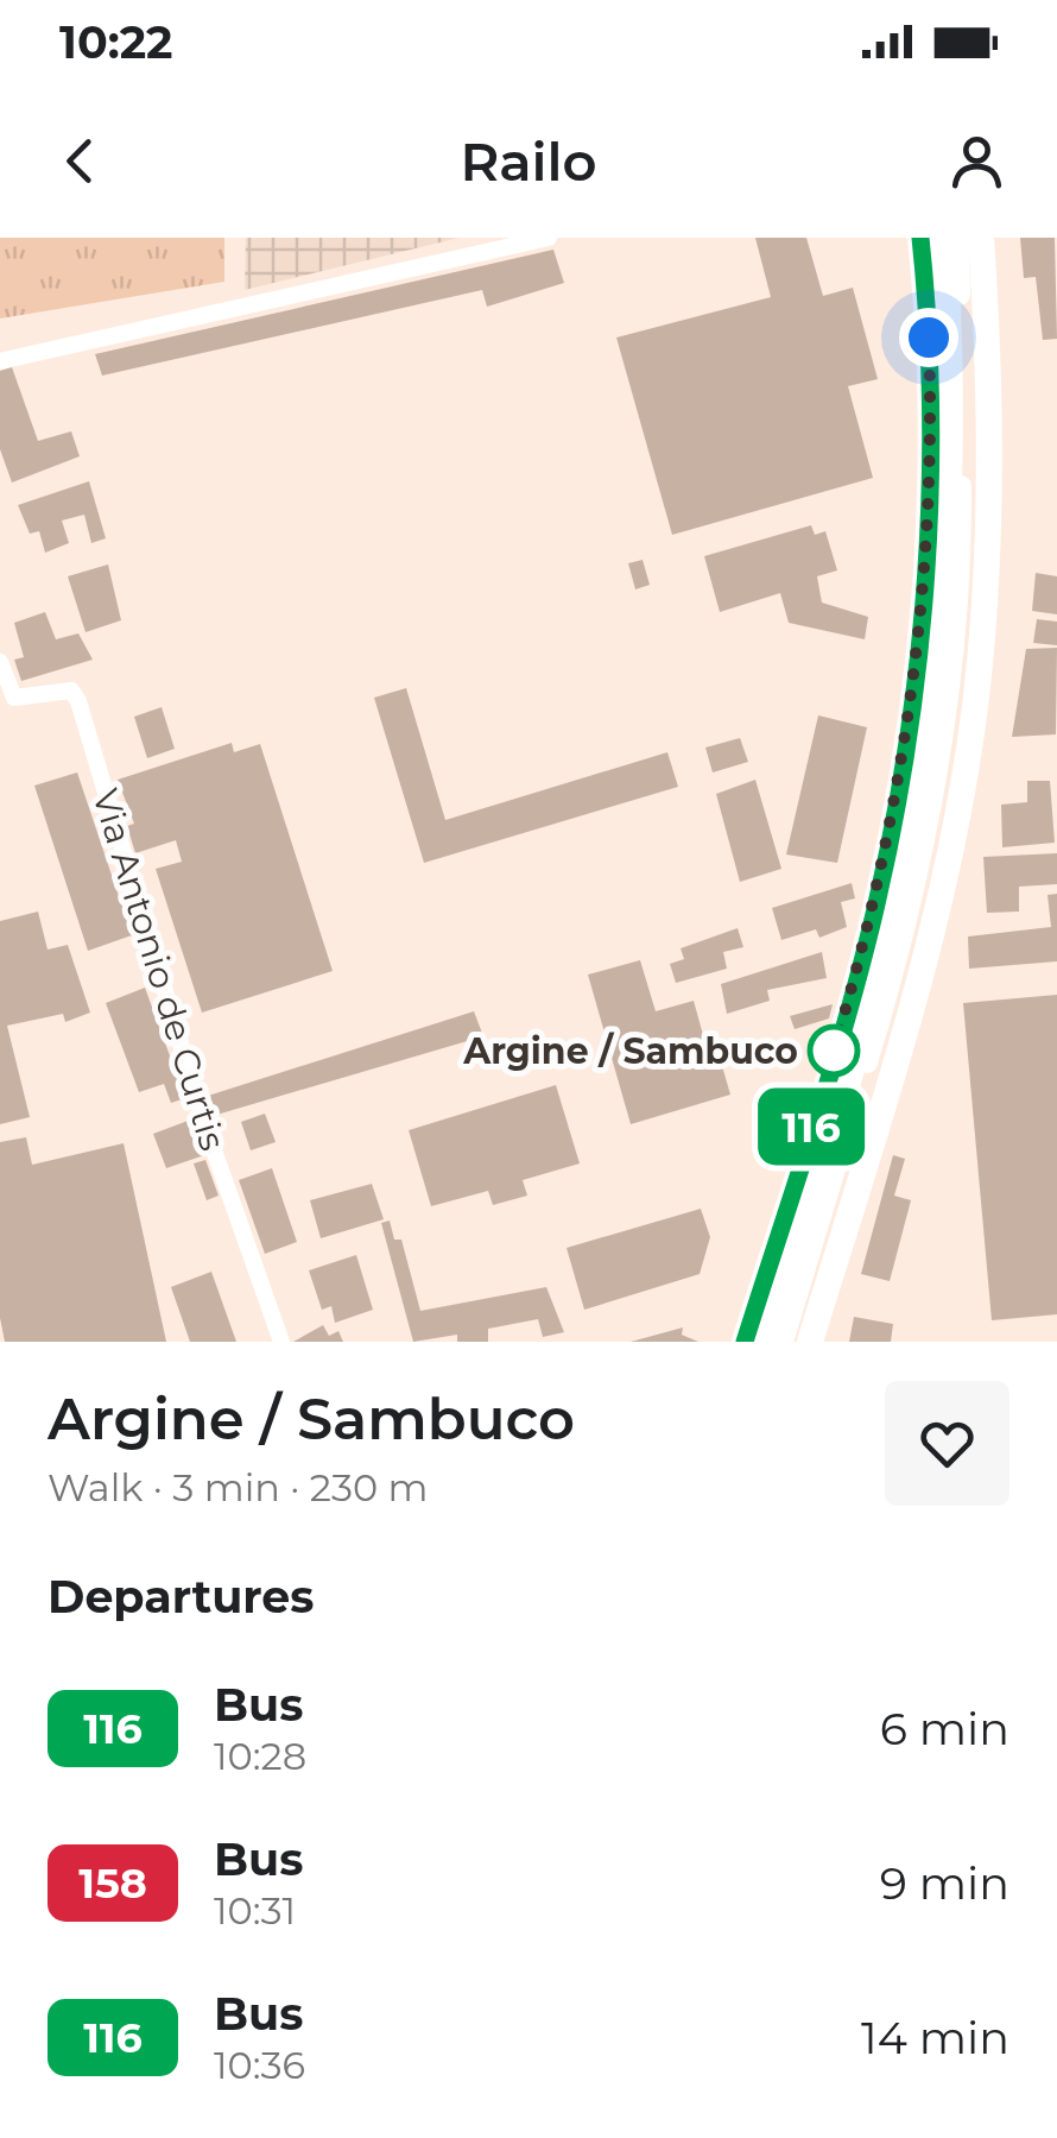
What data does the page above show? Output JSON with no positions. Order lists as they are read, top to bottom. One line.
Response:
{"streets":{"street":["Via Antonio de Curtis"]},"places":["Argine / Sambuco"],"lines":["bus line 116"],"page":{"status":"10:22","header":"Railo","on_map":"116","heading":[["Argine / Sambuco","Walk · 3 min · 230 m"],"Departures"],"list":[{"mark":"116","name":"Bus","note":"10:28","value":"6 min"},{"mark":"158","name":"Bus","note":"10:31","value":"9 min"},{"mark":"116","name":"Bus","note":"10:36","value":"14 min"}]}}
